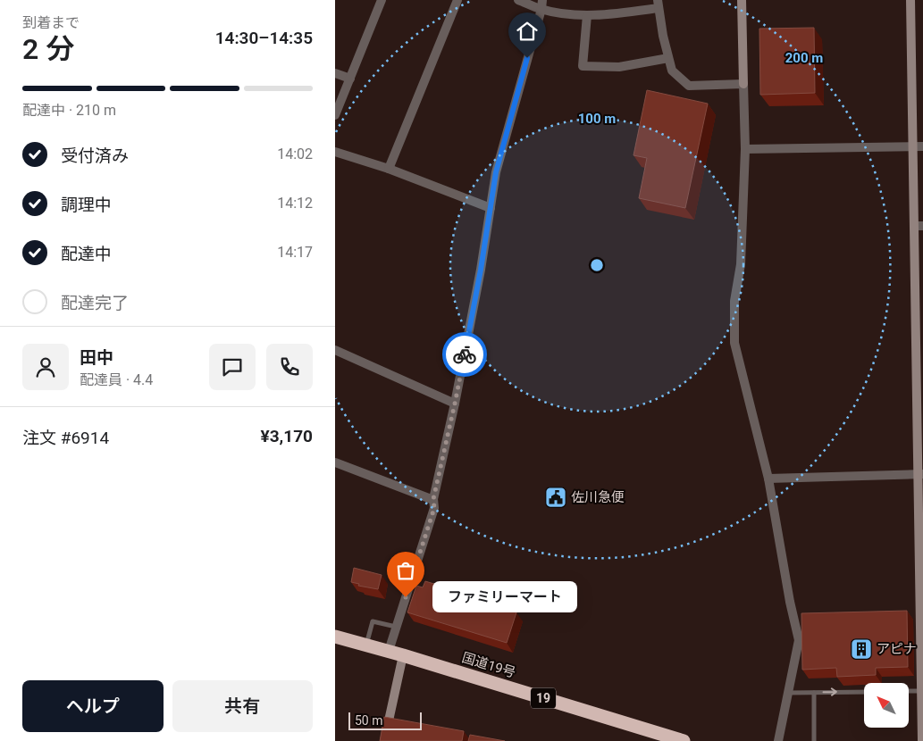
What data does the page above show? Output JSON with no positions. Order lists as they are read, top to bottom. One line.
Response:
{"streets":{"highway":["国道19号","19"]},"places":{"public building":["佐川急便"],"other":["ファミリーマート"],"building":["アピナ"]},"scale_bar":"50 m","north":"top left","page":{"heading":["2 分","到着まで","14:30–14:35"],"panel":["田中","配達員 · 4.4","注文 #6914","¥3,170"],"bar":"配達中 · 210 m","list":[["受付済み","14:02"],["調理中","14:12"],["配達中","14:17"],"配達完了"],"bubble":"ファミリーマート","buttons":["ヘルプ","共有"],"scale":"50 m"},"rings":["200 m","100 m"]}
